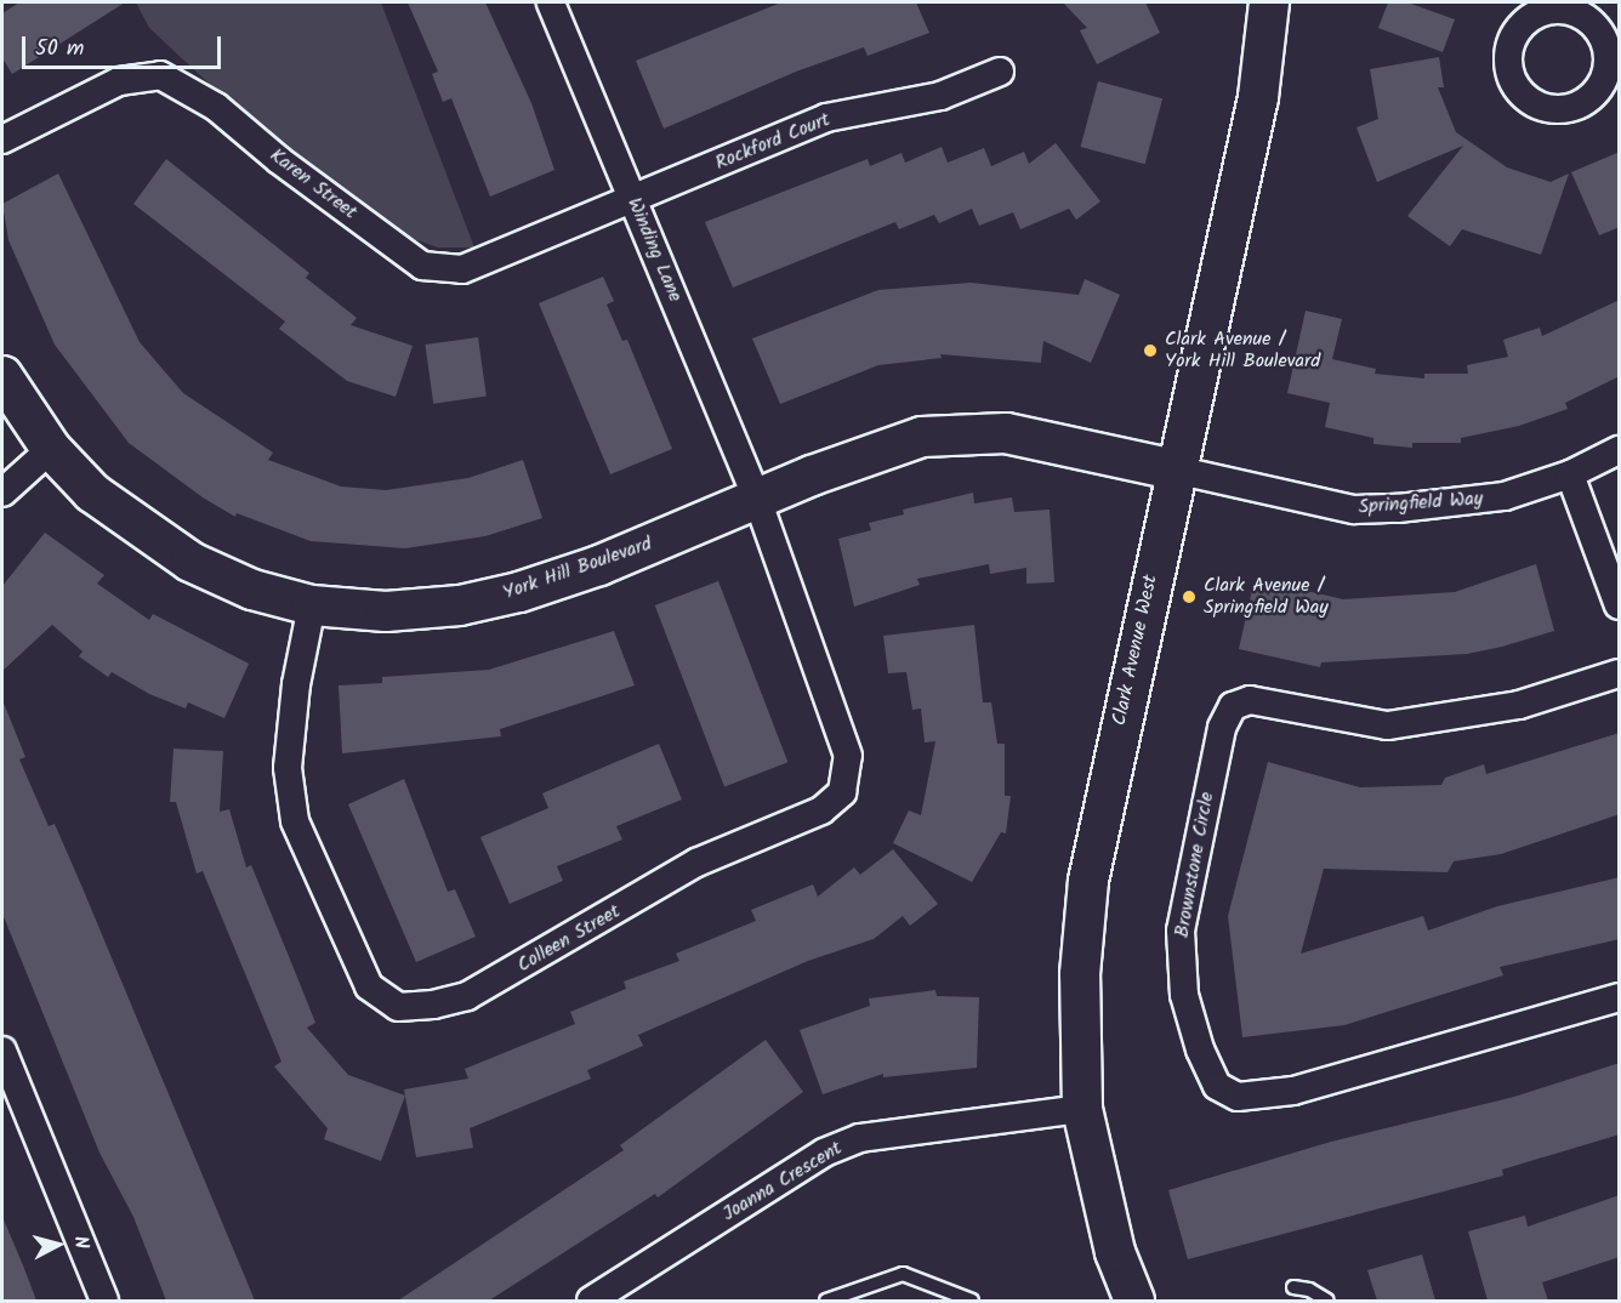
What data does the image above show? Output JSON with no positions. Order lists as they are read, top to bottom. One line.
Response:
{"streets":{"street":["Rockford Court","Karen Street","Winding Lane","Springfield Way","York Hill Boulevard","Clark Avenue West","Brownstone Circle","Colleen Street","Joanna Crescent"]},"crossings":[["Rockford Court","Karen Street"],["Rockford Court","Winding Lane"],["Karen Street","Winding Lane"],["Winding Lane","York Hill Boulevard"],["Winding Lane","Colleen Street"],["Springfield Way","York Hill Boulevard"],["Springfield Way","Clark Avenue West"],["York Hill Boulevard","Clark Avenue West"],["York Hill Boulevard","Colleen Street"],["Clark Avenue West","Joanna Crescent"]],"places":["Clark Avenue / York Hill Boulevard","Clark Avenue / Springfield Way"],"scale_bar":"50 m","north":"right"}
